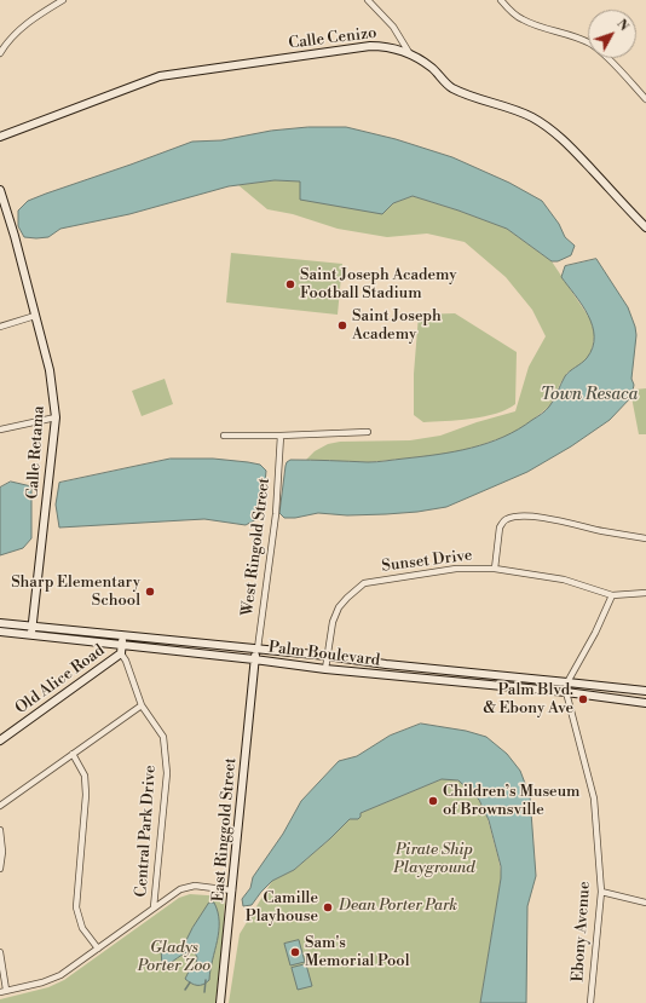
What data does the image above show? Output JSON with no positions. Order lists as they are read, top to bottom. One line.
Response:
{"streets":{"street":["Calle Cenizo","Calle Retama","West Ringold Street","Sunset Drive","Palm Boulevard","Old Alice Road","East Ringgold Street","Central Park Drive","Ebony Avenue"]},"crossings":[["Calle Retama","Palm Boulevard"],["West Ringold Street","Palm Boulevard"],["West Ringold Street","East Ringgold Street"],["Sunset Drive","Palm Boulevard"],["Palm Boulevard","Old Alice Road"],["Palm Boulevard","East Ringgold Street"],["Palm Boulevard","Ebony Avenue"],["Old Alice Road","Central Park Drive"]],"water":["Town Resaca"],"parks":["Pirate Ship Playground","Dean Porter Park","Gladys Porter Zoo"],"places":["Saint Joseph Academy Football Stadium","Saint Joseph Academy","Sharp Elementary School","Palm Blvd. & Ebony Ave","Children’s Museum of Brownsville","Camille Playhouse","Sam's Memorial Pool"],"north":"top right"}
